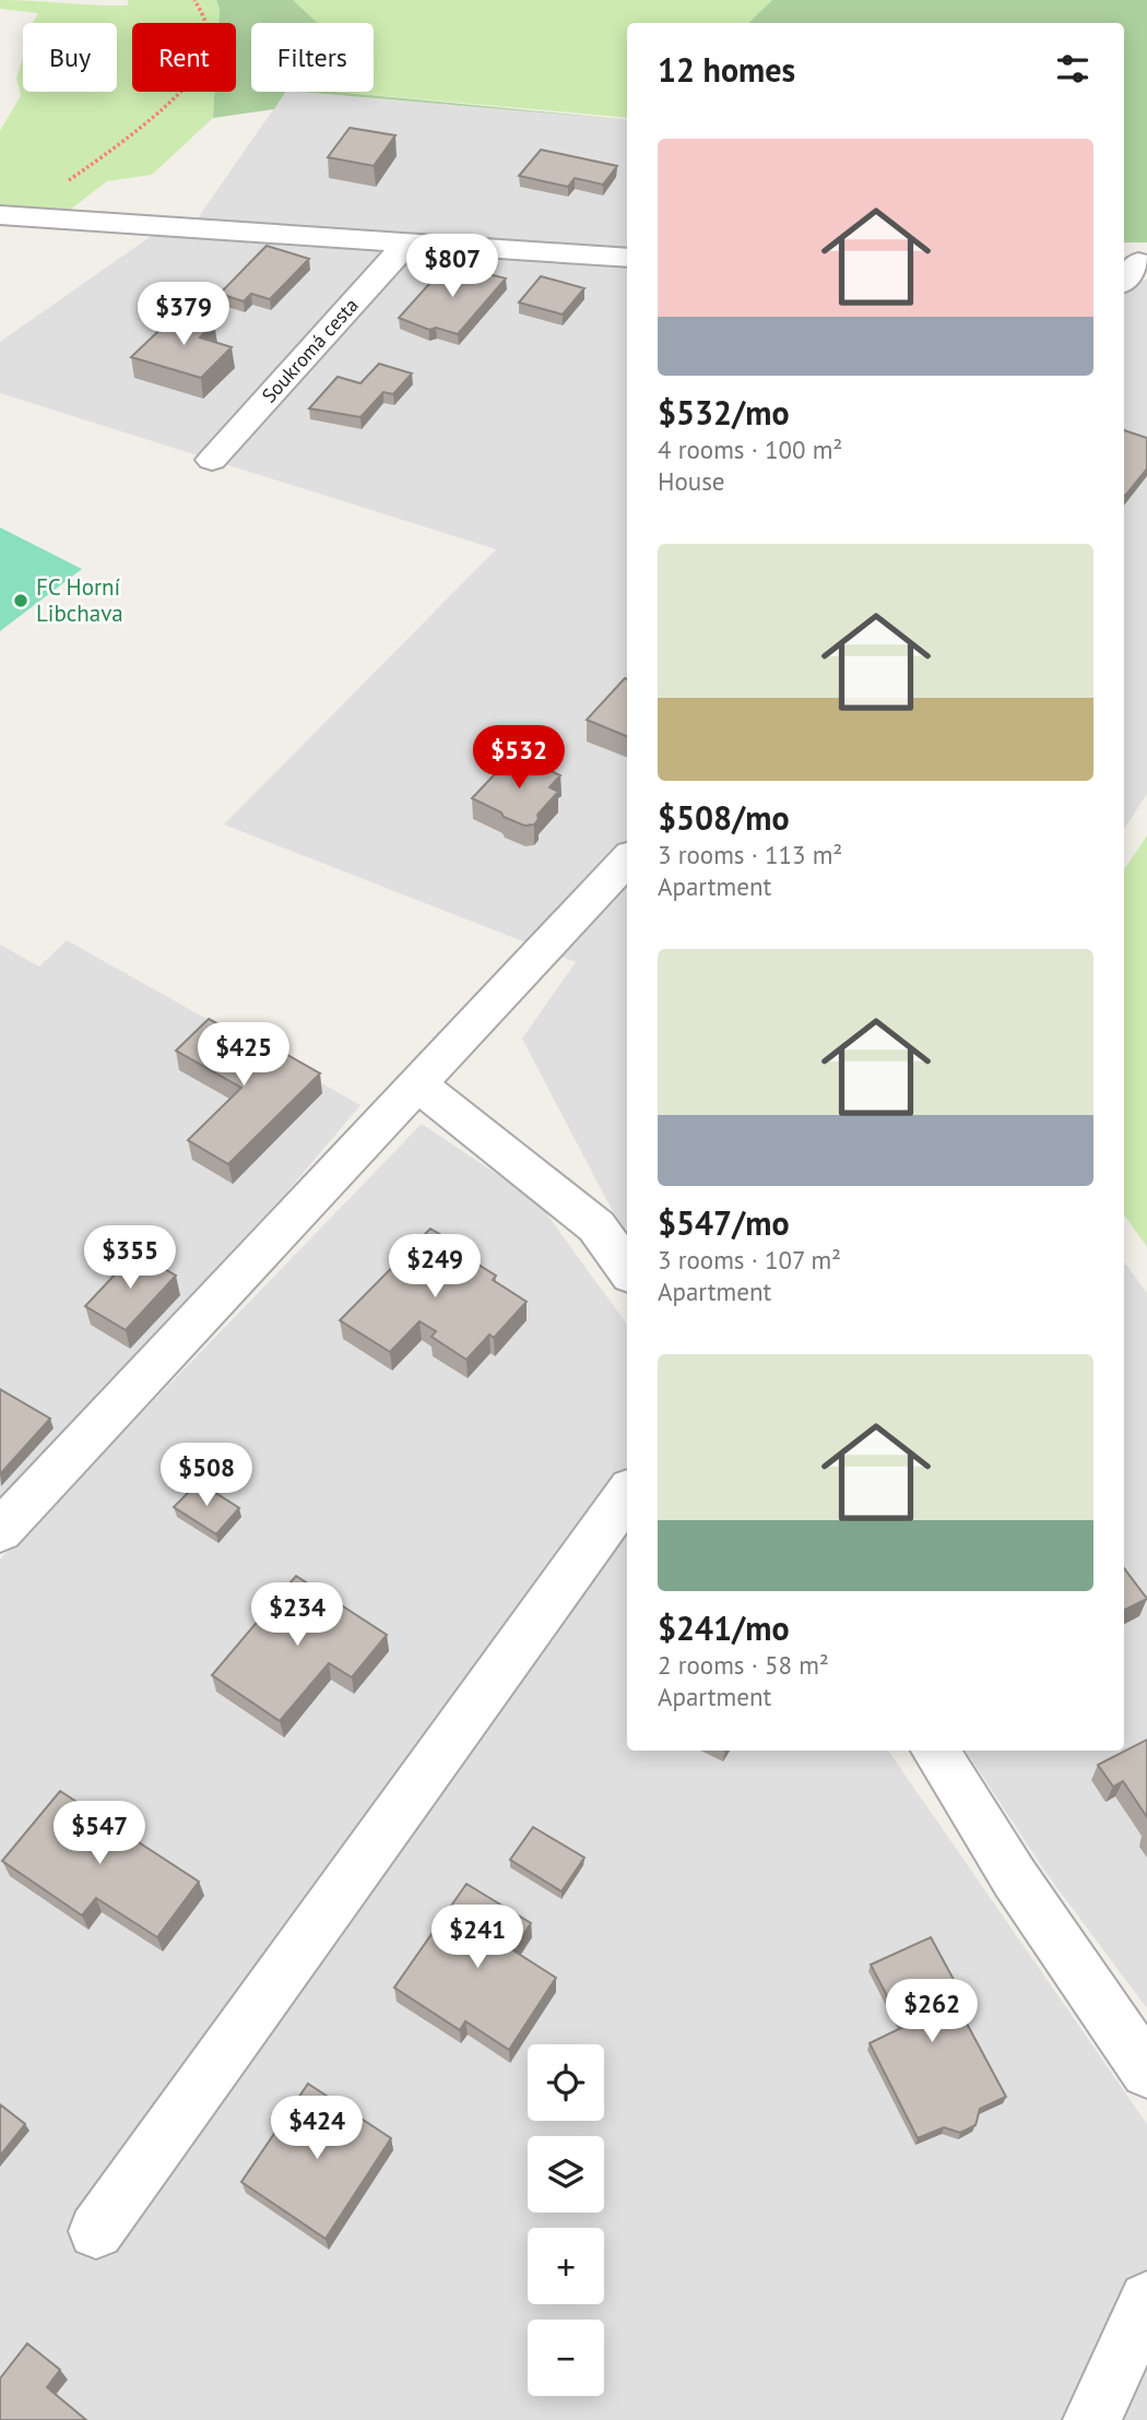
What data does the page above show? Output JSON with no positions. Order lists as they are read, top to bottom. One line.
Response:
{"streets":{"street":["Soukromá cesta"]},"places":["FC Horní Libchava"],"page":{"chip":["Buy","Rent","Filters"],"heading":"12 homes","list":[{"name":"$532/mo","note":"4 rooms · 100 m² · House"},{"name":"$508/mo","note":"3 rooms · 113 m² · Apartment"},{"name":"$547/mo","note":"3 rooms · 107 m² · Apartment"},{"name":"$241/mo","note":"2 rooms · 58 m² · Apartment"}],"price":["$807","$379","$532","$425","$355","$249","$508","$234","$547","$241","$262","$424"],"map_buttons":["+","−"]}}
